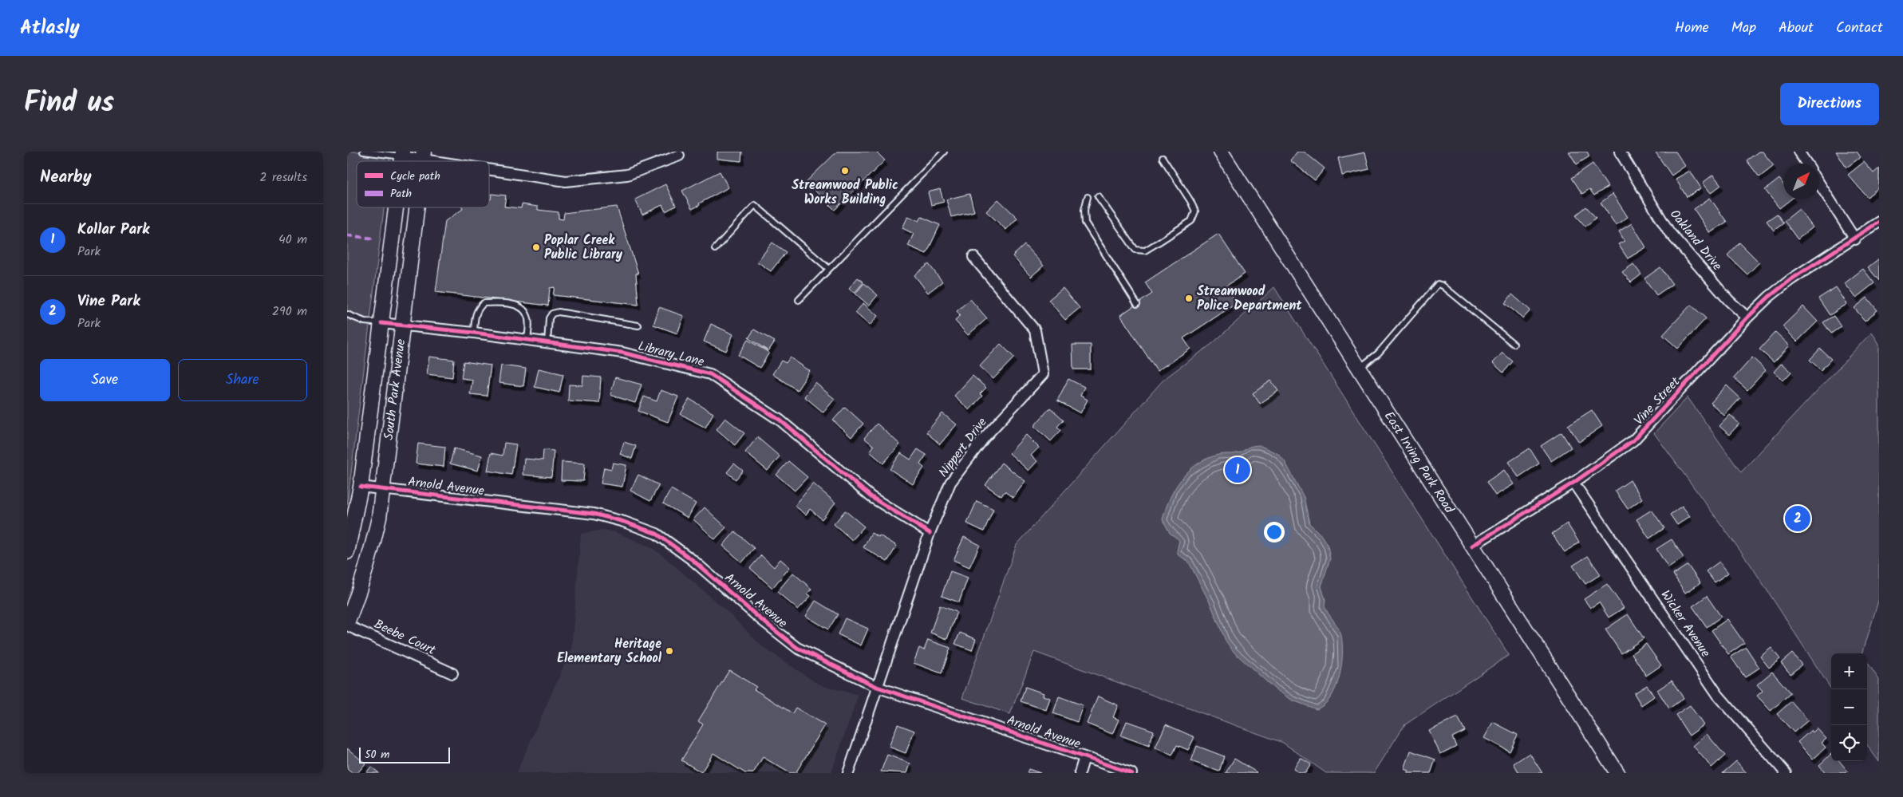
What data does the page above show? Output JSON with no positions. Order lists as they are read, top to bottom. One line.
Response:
{"streets":{"street":["Oakland Drive","Library Lane","South Park Avenue","Vine Street","Nippert Drive","East Irving Park Road","Arnold Avenue","Wicker Avenue","Beebe Court"]},"crossings":[["Oakland Drive","Vine Street"],["Library Lane","South Park Avenue"],["Library Lane","Nippert Drive"],["South Park Avenue","Arnold Avenue"],["South Park Avenue","Beebe Court"],["Vine Street","East Irving Park Road"],["Vine Street","Wicker Avenue"],["Nippert Drive","Arnold Avenue"]],"places":["Streamwood Public Works Building","Poplar Creek Public Library","Streamwood Police Department","Heritage Elementary School"],"legend":["Cycle path","Path"],"scale_bar":"50 m","north":"top right","page":{"header":"Atlasly","nav":["Home","Map","About","Contact"],"title":"Find us","buttons":["Directions",["Save","Share"]],"heading":["Nearby","2 results"],"list":[{"mark":"1","name":"Kollar Park","note":"Park","value":"40 m"},{"mark":"2","name":"Vine Park","note":"Park","value":"290 m"}],"pins":["1","2"],"map_buttons":["+","−"],"scale":"50 m"}}
